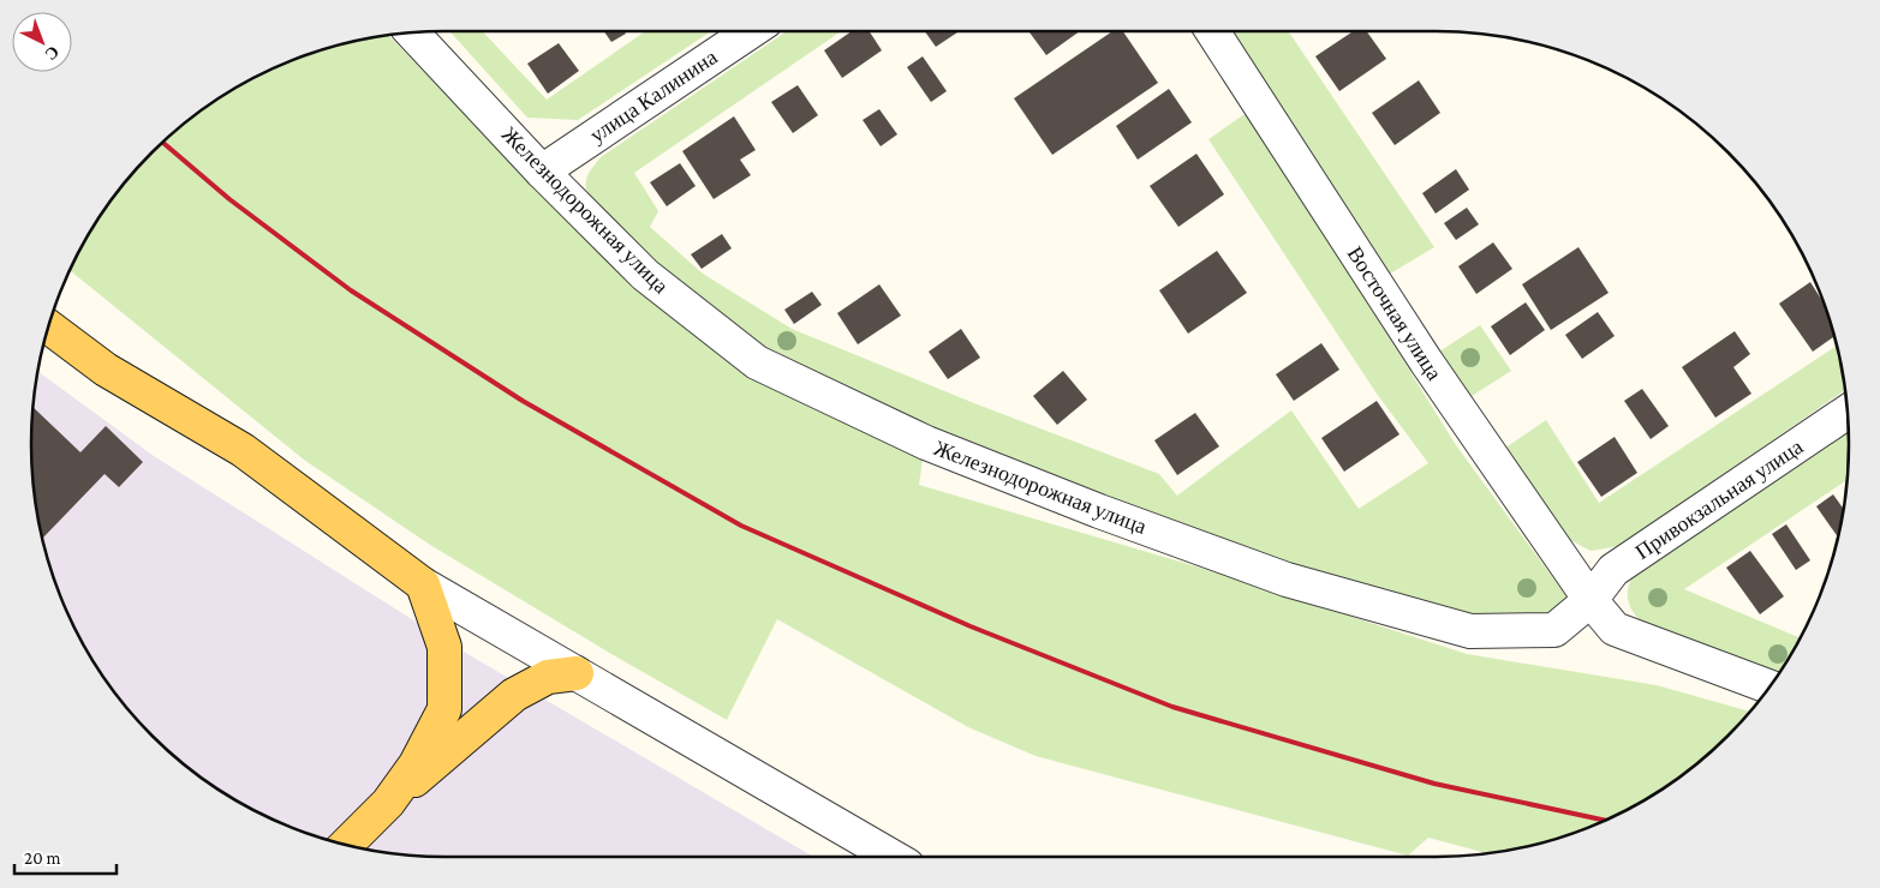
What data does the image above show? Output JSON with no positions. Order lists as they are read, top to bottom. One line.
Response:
{"streets":{"street":["улица Калинина","Железнодорожная улица","Восточная улица","Привокзальная улица"]},"crossings":[["улица Калинина","Железнодорожная улица"],["Железнодорожная улица","Восточная улица"],["Железнодорожная улица","Привокзальная улица"],["Восточная улица","Привокзальная улица"]],"scale_bar":"20 m","north":"bottom right"}
